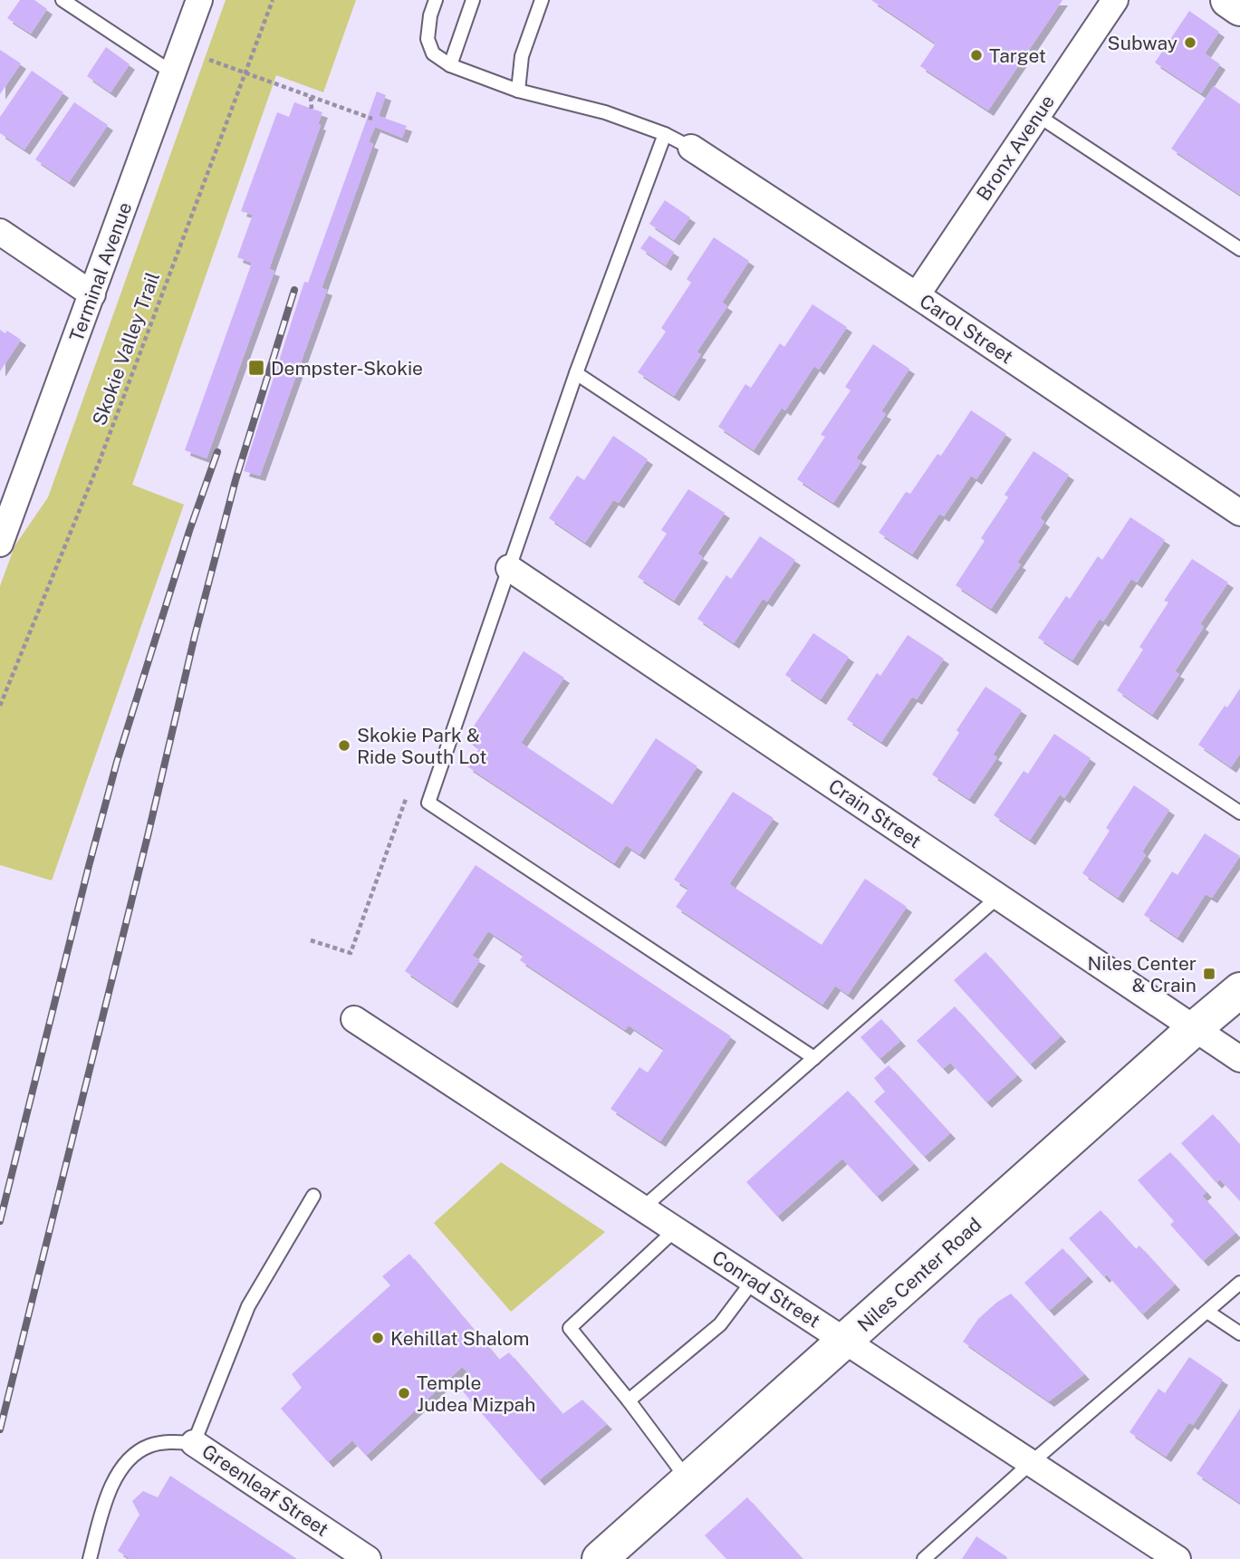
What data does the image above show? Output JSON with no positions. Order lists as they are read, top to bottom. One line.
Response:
{"streets":{"main road":["Niles Center Road"],"street":["Bronx Avenue","Terminal Avenue","Carol Street","Crain Street","Conrad Street","Greenleaf Street"],"path":["Skokie Valley Trail"]},"crossings":[["Bronx Avenue","Carol Street"],["Crain Street","Niles Center Road"],["Niles Center Road","Conrad Street"]],"places":{"other":["Subway","Target","Skokie Park & Ride South Lot","Kehillat Shalom","Temple Judea Mizpah"],"transit":["Dempster-Skokie","Niles Center & Crain"]}}
